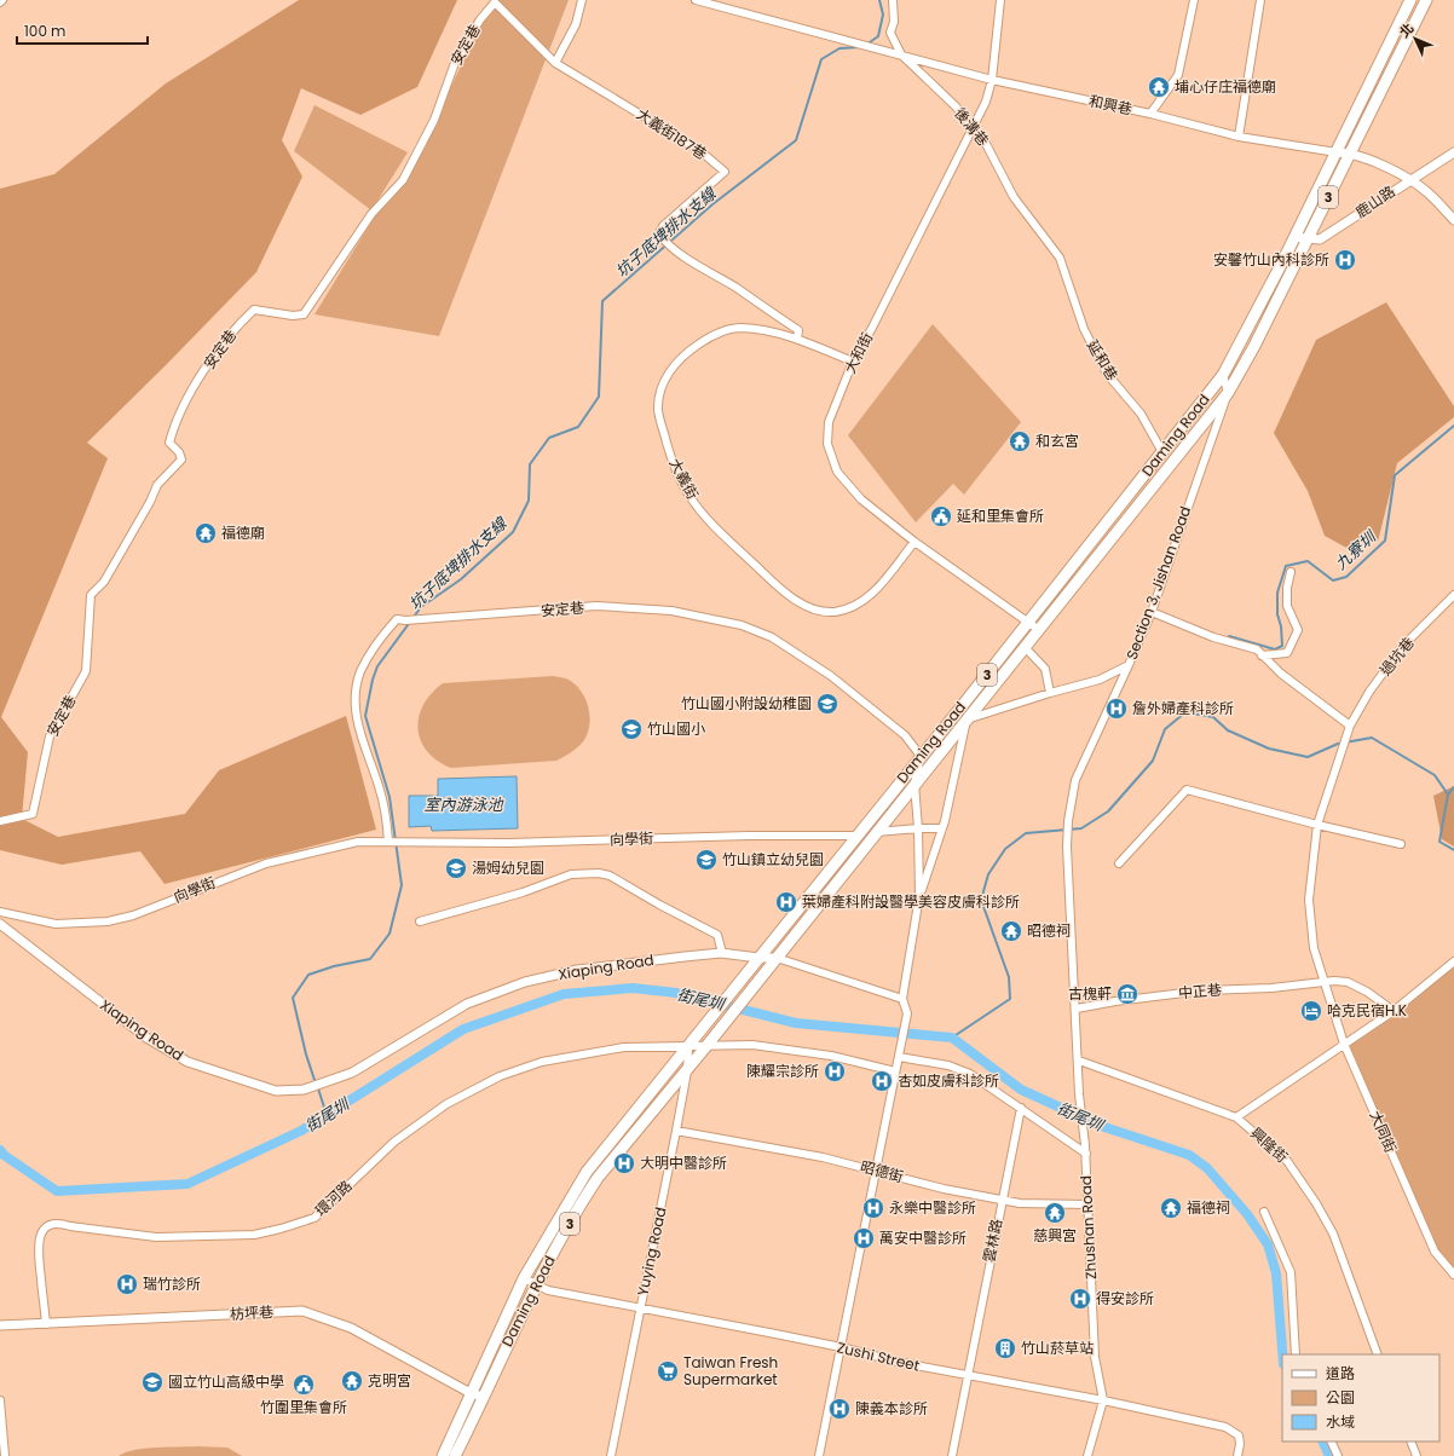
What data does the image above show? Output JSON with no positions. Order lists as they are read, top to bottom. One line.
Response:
{"streets":{"main road":["3","Daming Road","Section 3, Jishan Road"],"street":["安定巷","和興巷","後溝巷","大義街187巷","鹿山路","大和街","延和巷","大義街","過坑巷","向學街","Xiaping Road","中正巷","大同街","興隆街","昭德街","環河路","Zhushan Road","雲林路","Yuying Road","枋坪巷","Zushi Street"]},"crossings":[["安定巷","大義街187巷"],["安定巷","Daming Road"],["安定巷","向學街"],["和興巷","後溝巷"],["和興巷","3"],["和興巷","大和街"],["後溝巷","大和街"],["後溝巷","延和巷"],["大義街187巷","大義街"],["3","鹿山路"],["3","Daming Road"],["鹿山路","Section 3, Jishan Road"],["大和街","Daming Road"],["大和街","大義街"],["延和巷","Daming Road"],["Daming Road","Section 3, Jishan Road"],["Daming Road","向學街"],["Daming Road","Xiaping Road"],["Daming Road","環河路"],["Daming Road","Yuying Road"],["Daming Road","枋坪巷"],["Daming Road","Zushi Street"],["中正巷","大同街"],["興隆街","Zhushan Road"],["昭德街","Zhushan Road"],["昭德街","雲林路"],["昭德街","Yuying Road"],["環河路","Yuying Road"],["環河路","枋坪巷"],["Zhushan Road","Zushi Street"],["雲林路","Zushi Street"],["Yuying Road","Zushi Street"]],"water":["坑子底埤排水支線","九寮圳","室內游泳池","街尾圳"],"places":{"temple":["埔心仔庄福德廟","和玄宮","福德廟","昭德祠","福德祠","慈興宮","克明宮"],"hospital":["安馨竹山內科診所","詹外婦產科診所","葉婦產科附設醫學美容皮膚科診所","陳耀宗診所","杏如皮膚科診所","大明中醫診所","永樂中醫診所","萬安中醫診所","瑞竹診所","得安診所","陳義本診所"],"public building":["延和里集會所","竹圍里集會所"],"school or university":["竹山國小附設幼稚園","竹山國小","竹山鎮立幼兒園","湯姆幼兒園","國立竹山高級中學"],"museum":["古槐軒"],"hotel":["哈克民宿H.K"],"building":["竹山菸草站"],"supermarket":["Taiwan Fresh Supermarket"]},"legend":["道路","公園","水域"],"scale_bar":"100 m","north":"top left"}
